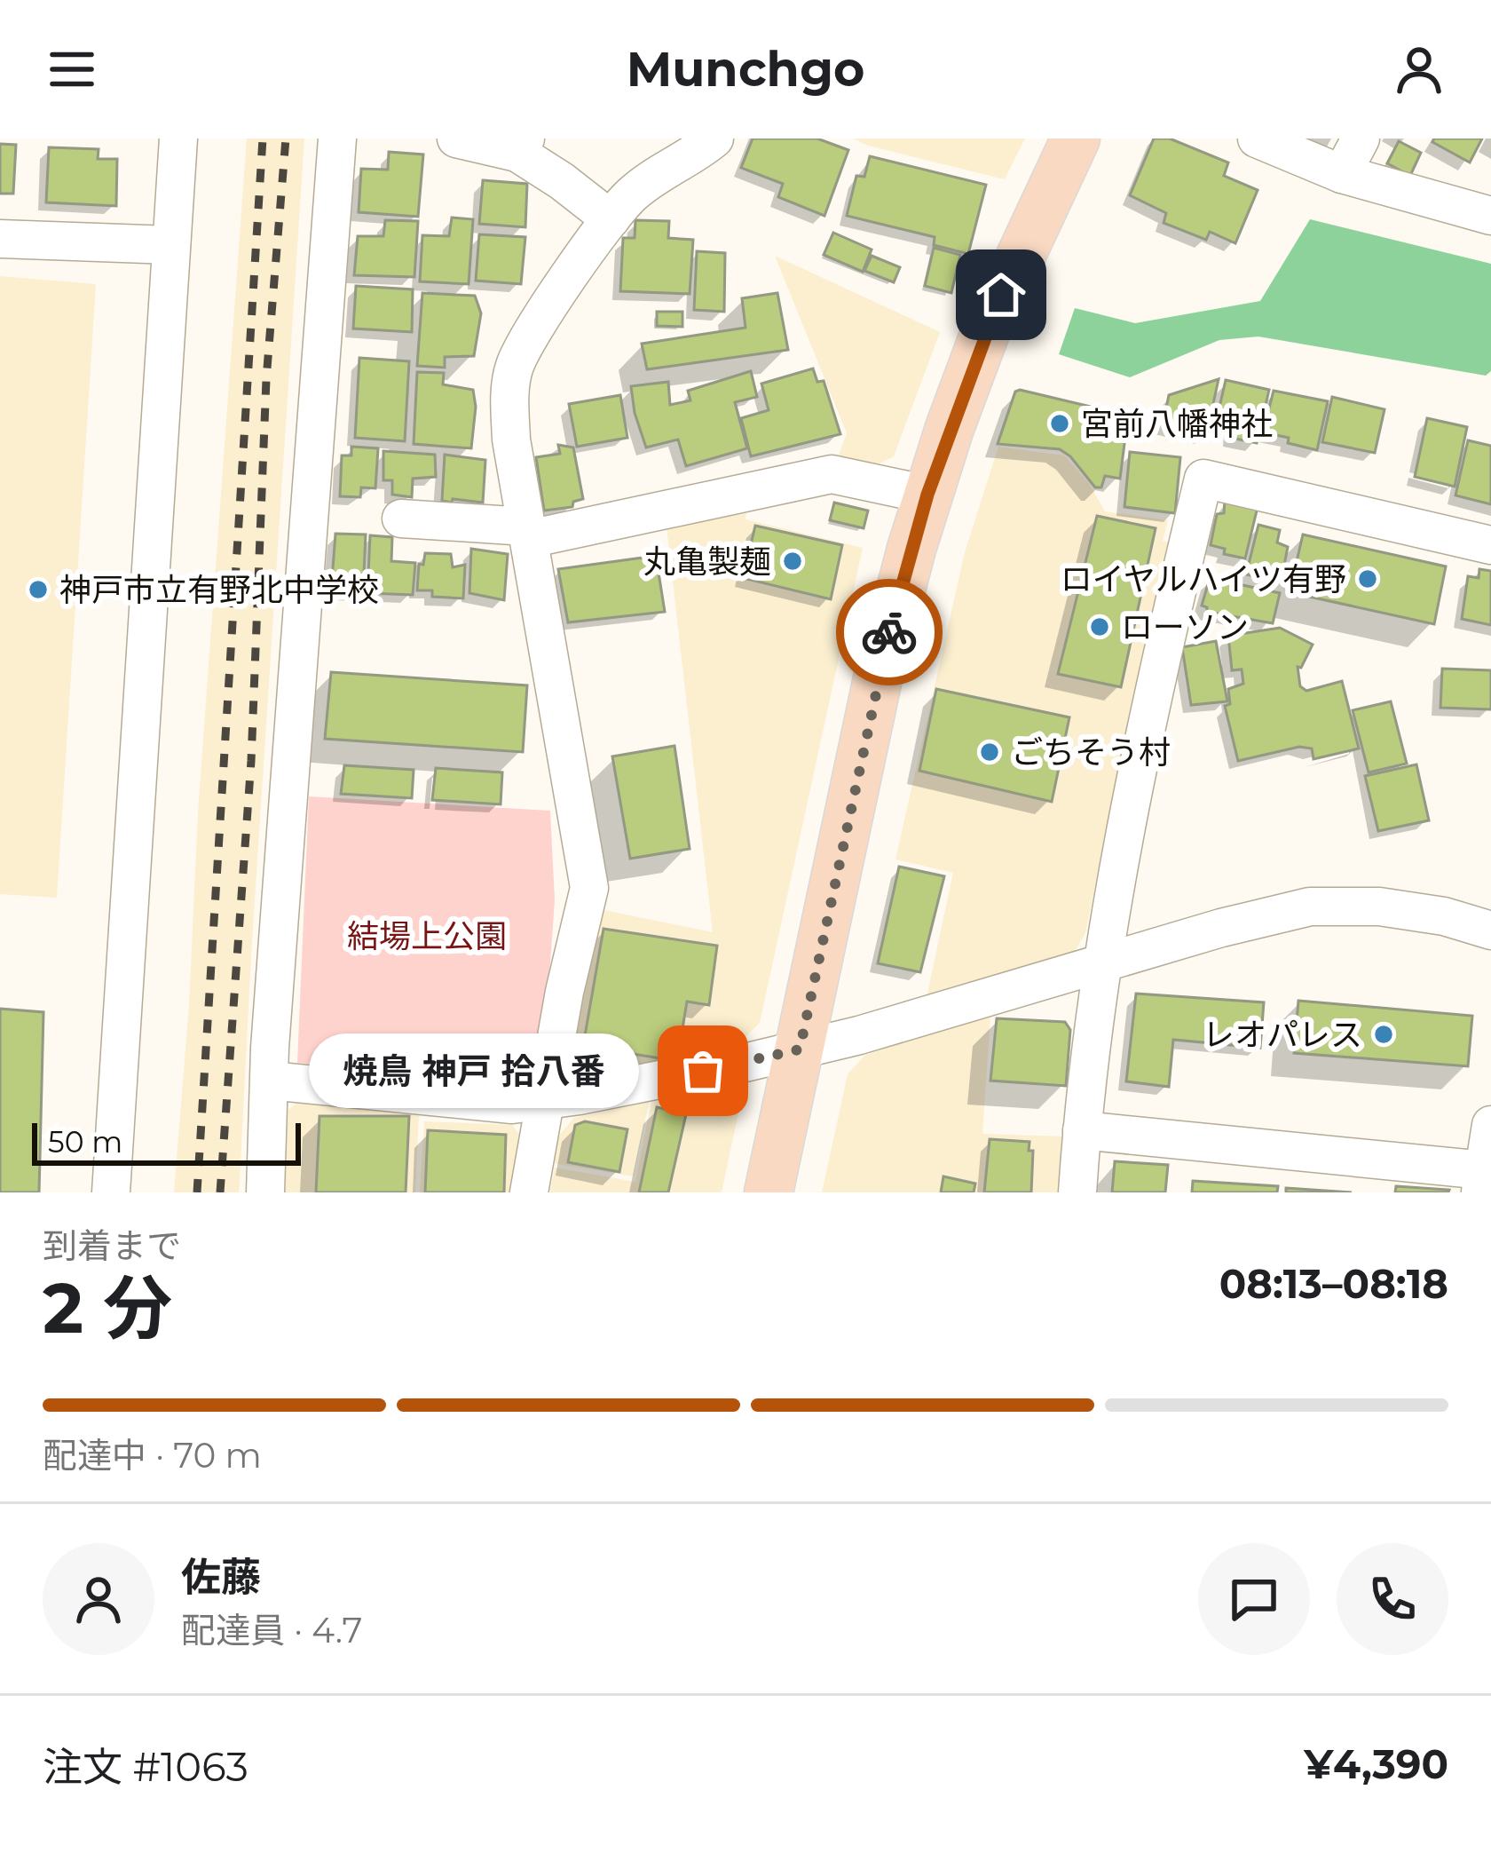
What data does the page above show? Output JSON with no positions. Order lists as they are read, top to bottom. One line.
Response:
{"parks":["結場上公園"],"places":["宮前八幡神社","丸亀製麺","ロイヤルハイツ有野","神戸市立有野北中学校","ローソン","ごちそう村","レオパレス","焼鳥 神戸 拾八番"],"scale_bar":"50 m","page":{"header":"Munchgo","bubble":"焼鳥 神戸 拾八番","scale":"50 m","heading":["2 分","到着まで","08:13–08:18"],"panel":["佐藤","配達員 · 4.7","注文 #1063","¥4,390"],"bar":"配達中 · 70 m"}}
